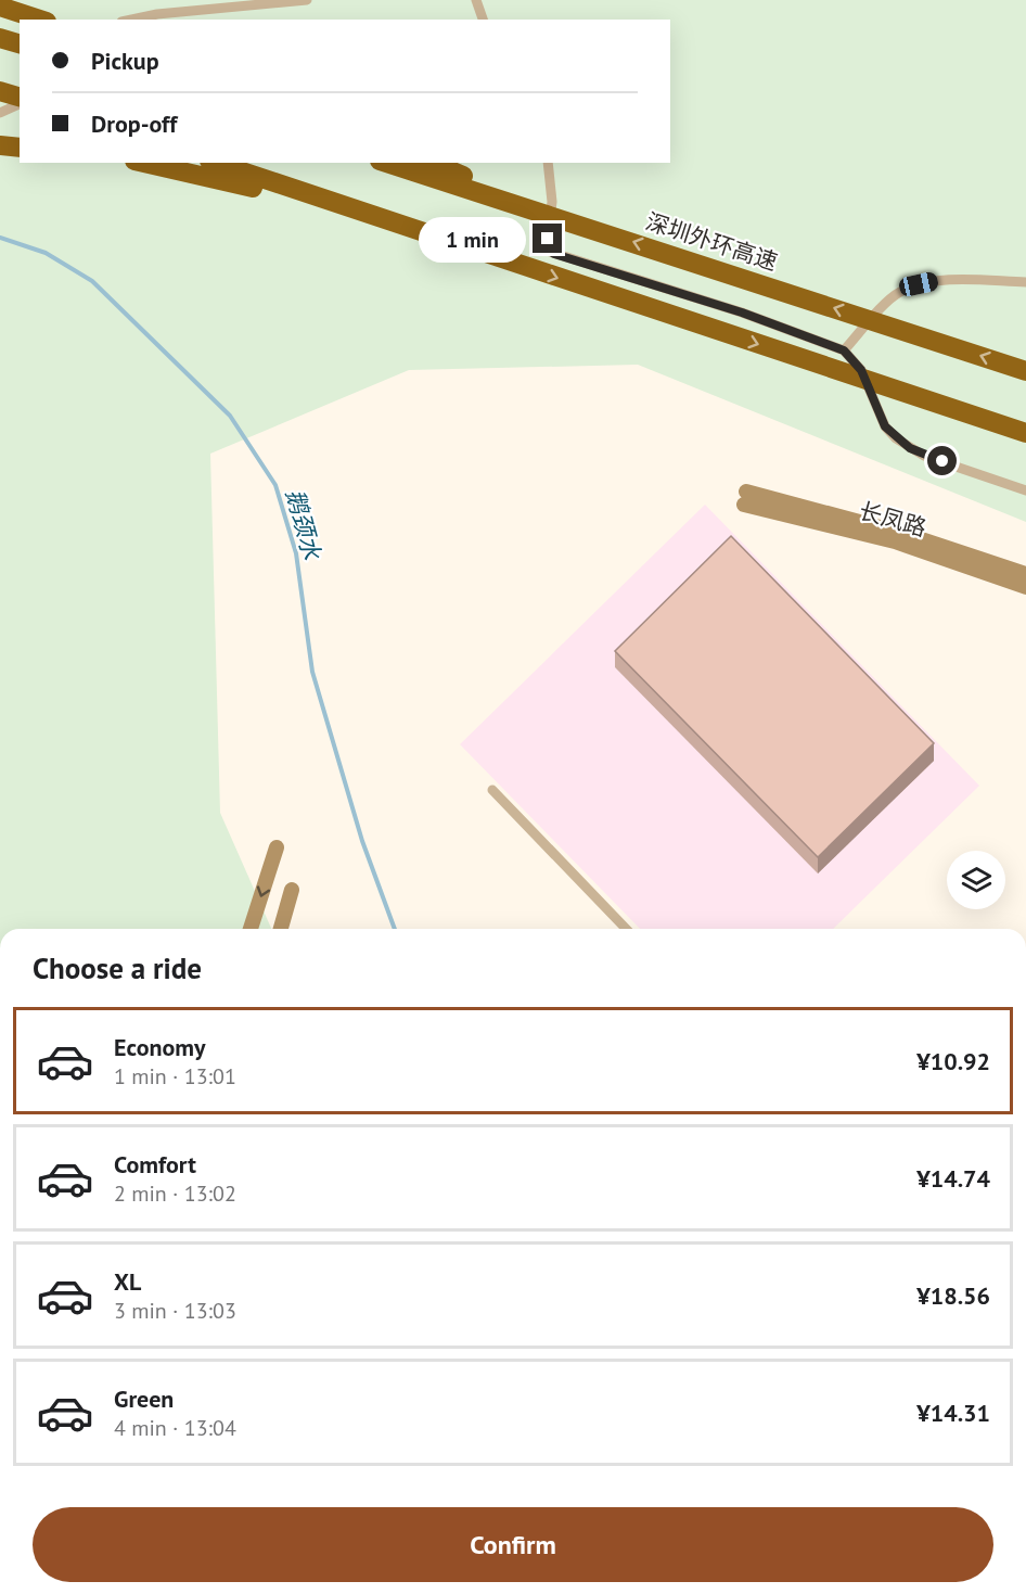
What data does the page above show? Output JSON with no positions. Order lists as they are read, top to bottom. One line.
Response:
{"streets":{"highway":["深圳外环高速"],"main road":["长凤路"]},"water":["鹅颈水"],"page":{"banner":["Pickup","Drop-off"],"bubble":"1 min","heading":"Choose a ride","list":[{"name":"Economy","note":"1 min · 13:01","value":"¥10.92"},{"name":"Comfort","note":"2 min · 13:02","value":"¥14.74"},{"name":"XL","note":"3 min · 13:03","value":"¥18.56"},{"name":"Green","note":"4 min · 13:04","value":"¥14.31"}],"buttons":"Confirm"}}
